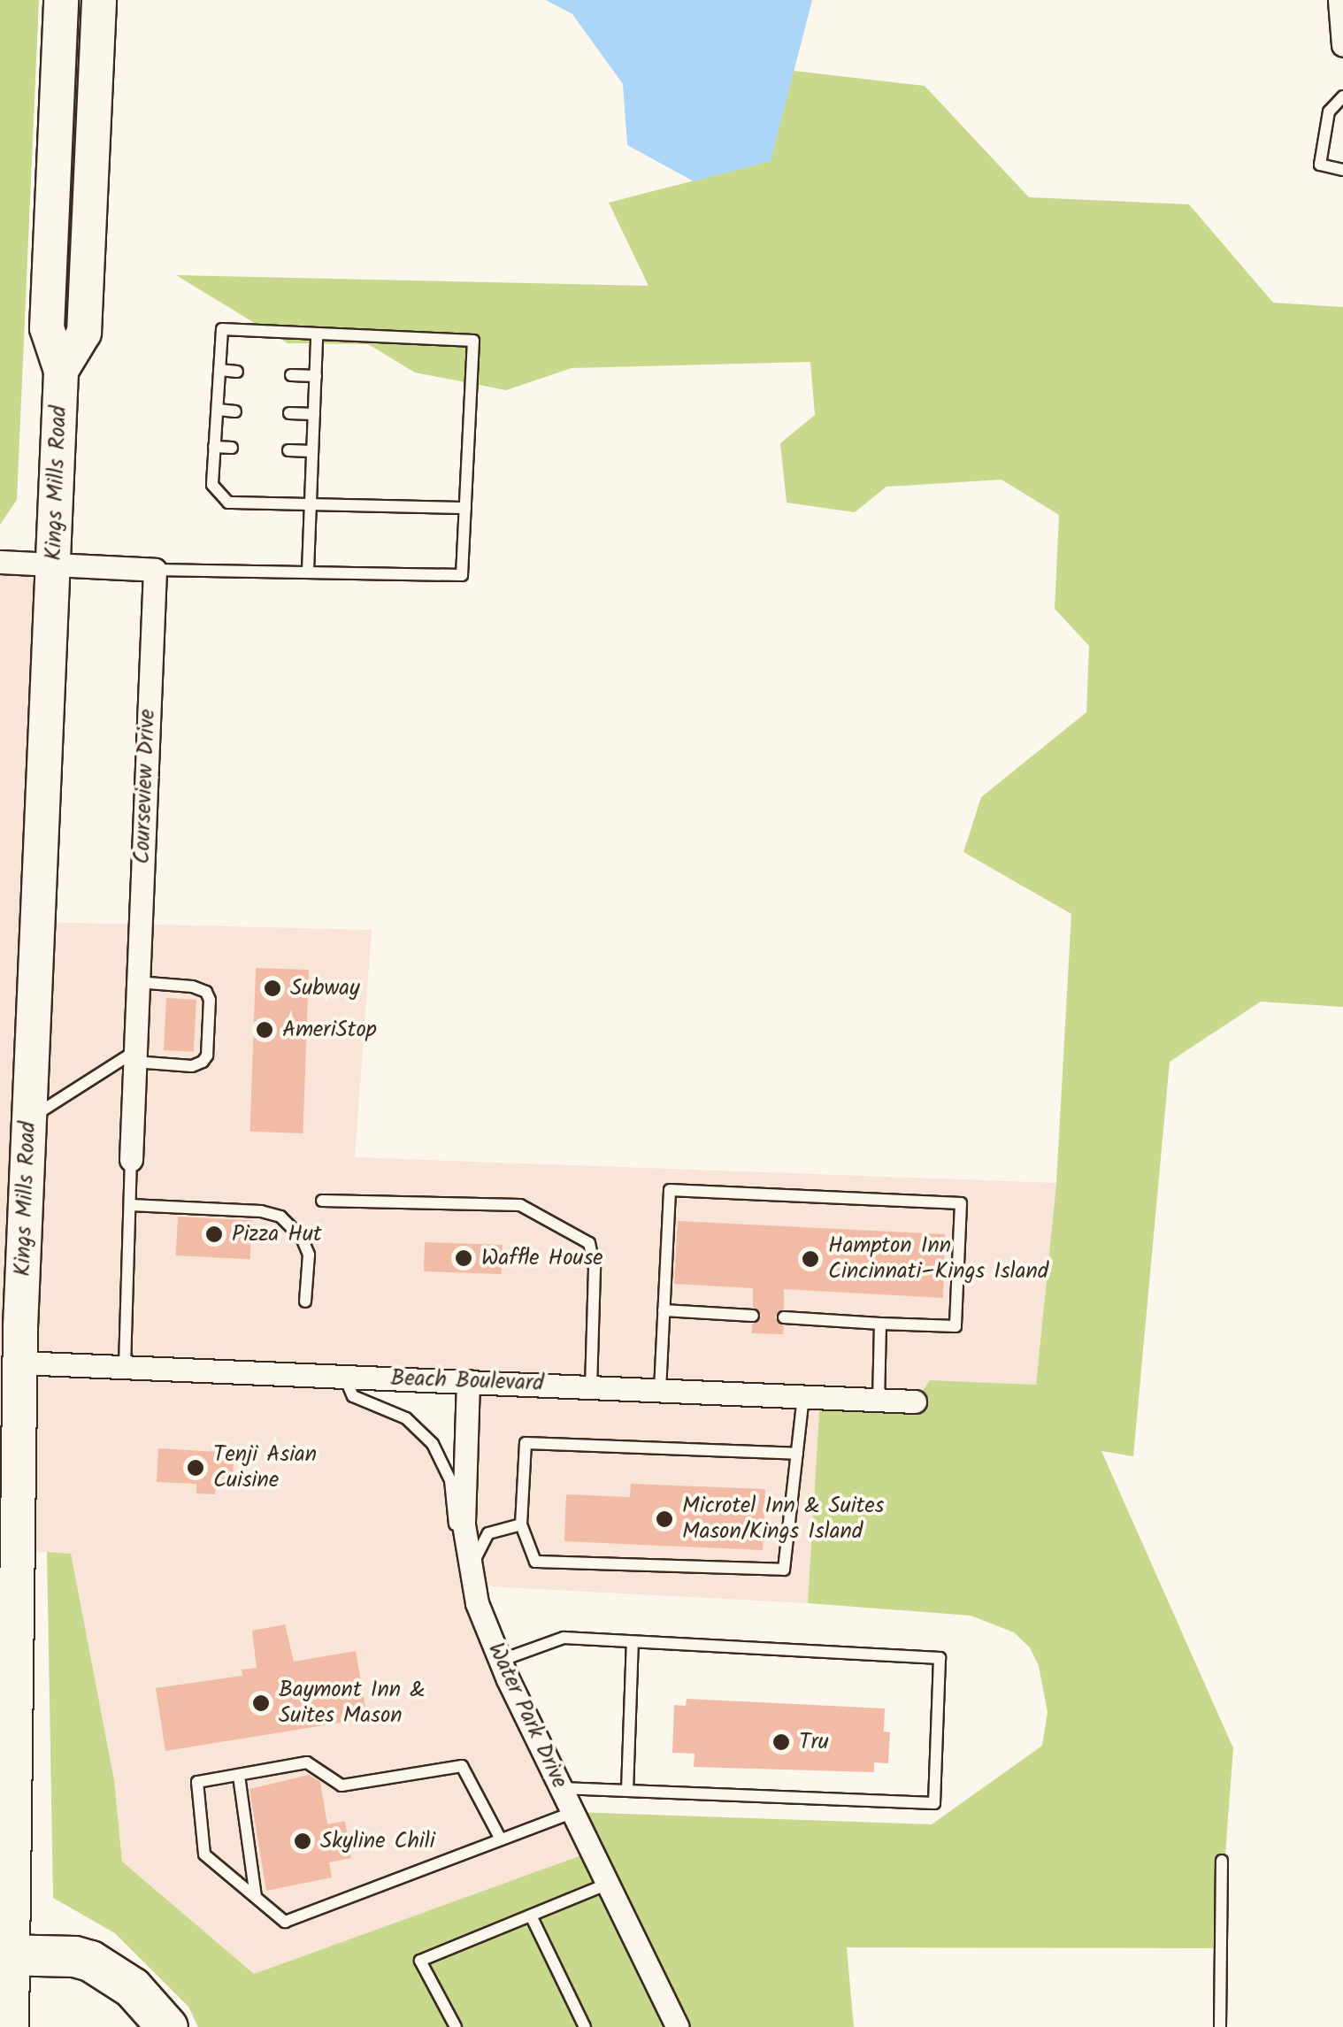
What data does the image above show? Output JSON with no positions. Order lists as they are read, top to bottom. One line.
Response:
{"streets":{"main road":["Kings Mills Road"],"street":["Courseview Drive","Beach Boulevard","Water Park Drive"]},"crossings":[["Kings Mills Road","Beach Boulevard"],["Beach Boulevard","Water Park Drive"]],"places":["Subway","AmeriStop","Pizza Hut","Waffle House","Hampton Inn Cincinnati–Kings Island","Tenji Asian Cuisine","Microtel Inn & Suites Mason/Kings Island","Baymont Inn & Suites Mason","Tru","Skyline Chili"]}
